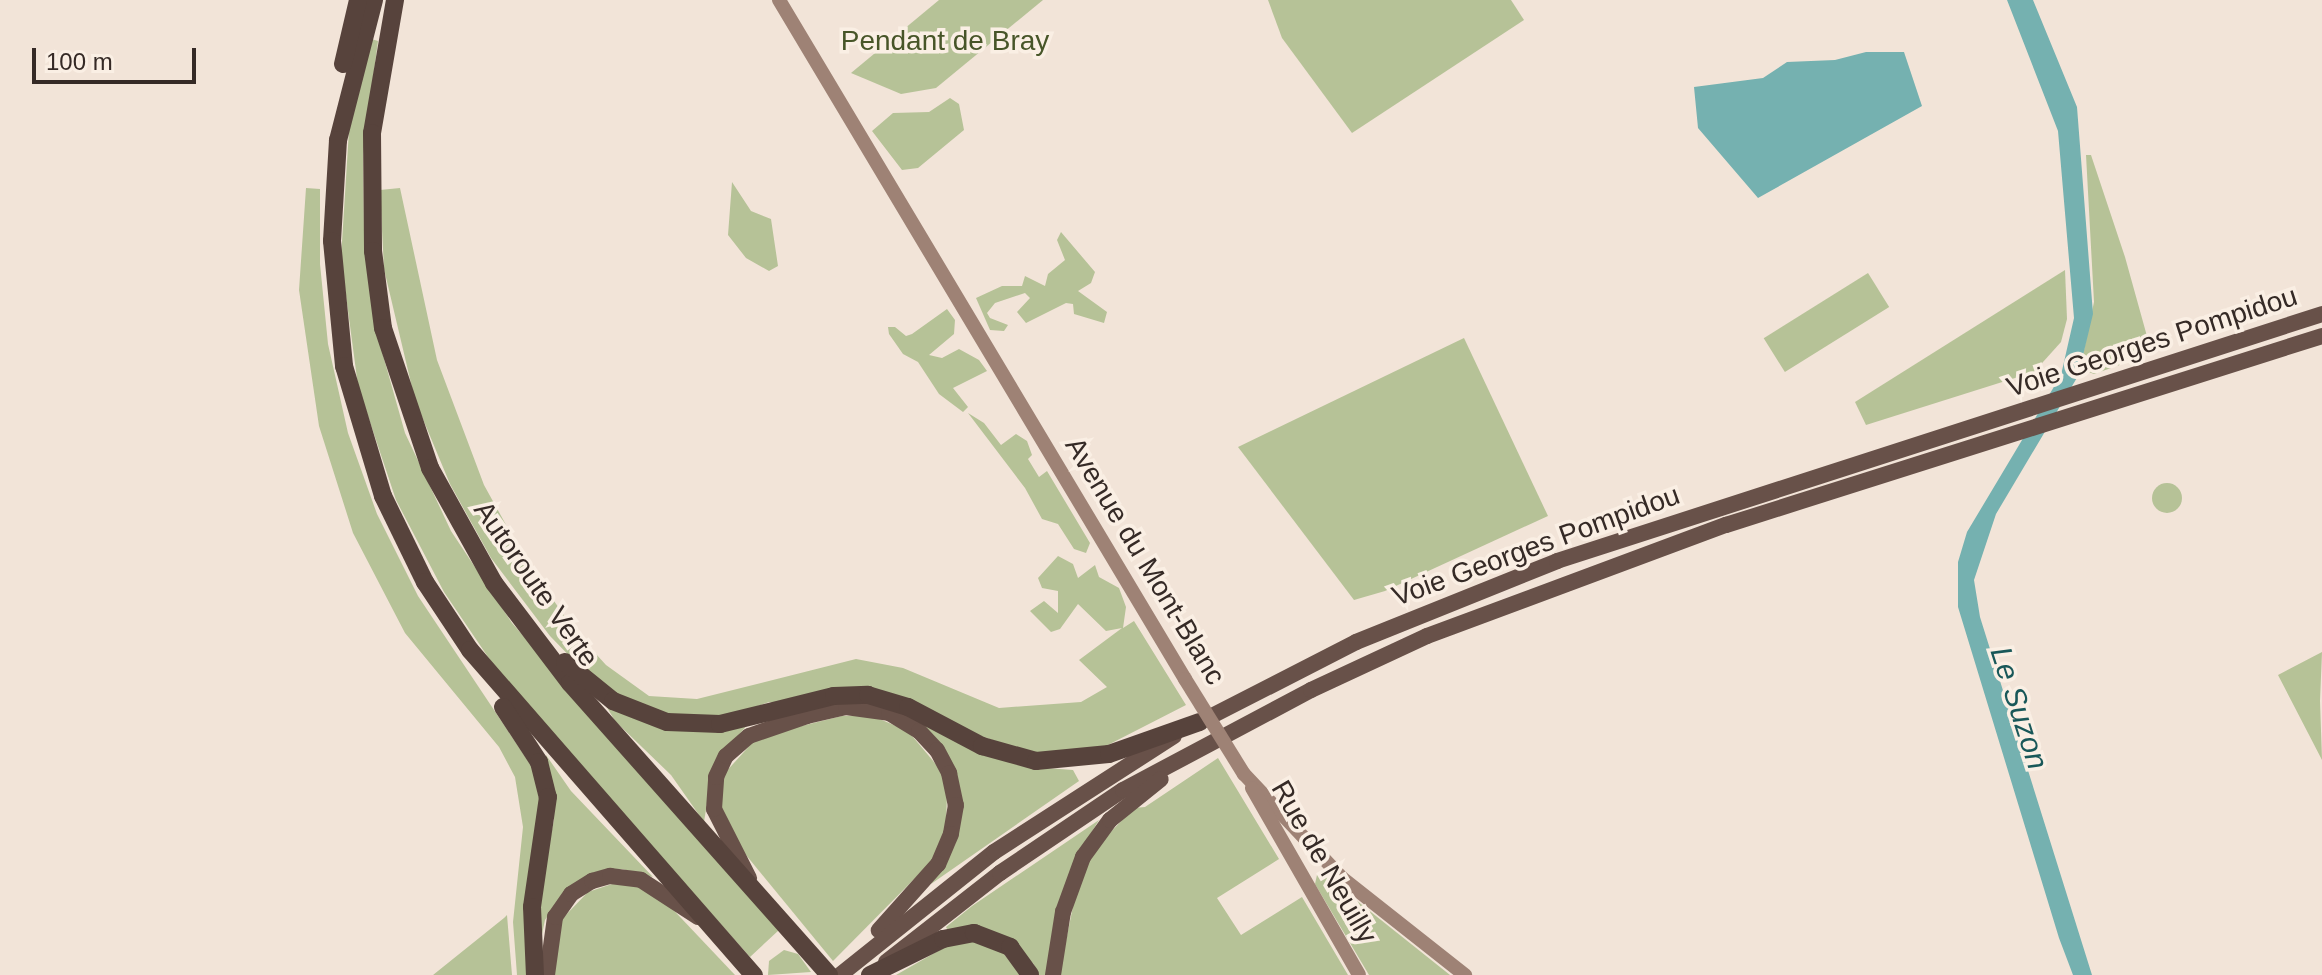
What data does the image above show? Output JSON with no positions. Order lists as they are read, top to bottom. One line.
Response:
{"streets":{"highway":["Voie Georges Pompidou","Autoroute Verte"],"main road":["Avenue du Mont-Blanc","Rue de Neuilly"]},"crossings":[["Avenue du Mont-Blanc","Rue de Neuilly"]],"water":["Le Suzon"],"parks":["Pendant de Bray"],"scale_bar":"100 m"}
